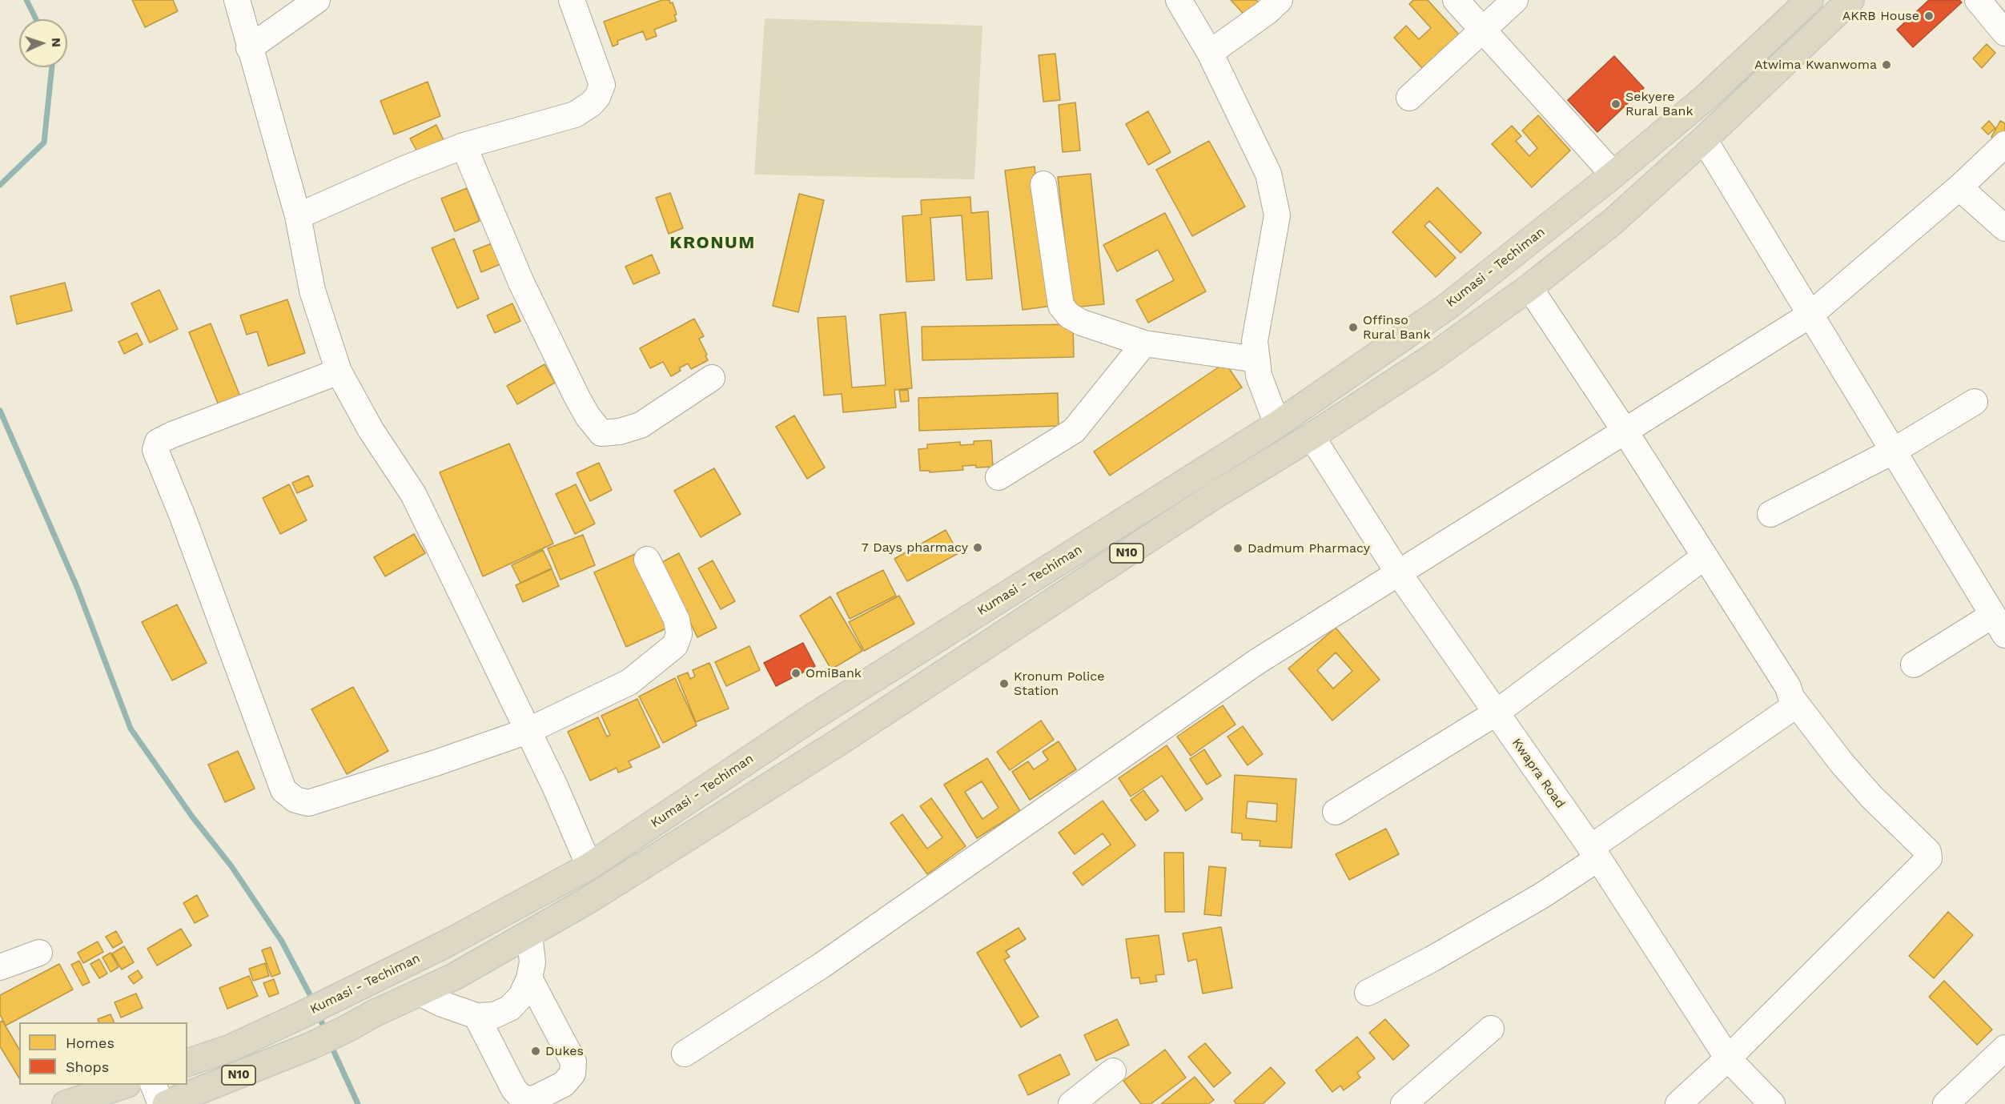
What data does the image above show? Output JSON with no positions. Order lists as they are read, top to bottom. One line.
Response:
{"streets":{"highway":["Kumasi - Techiman","N10"],"street":["Kwapra Road"]},"crossings":[["N10","Kwapra Road"]],"districts":["KRONUM"],"places":["AKRB House","Atwima Kwanwoma","Sekyere Rural Bank","Offinso Rural Bank","7 Days pharmacy","Dadmum Pharmacy","OmiBank","Kronum Police Station","Dukes"],"legend":["Homes","Shops"],"north":"right"}
